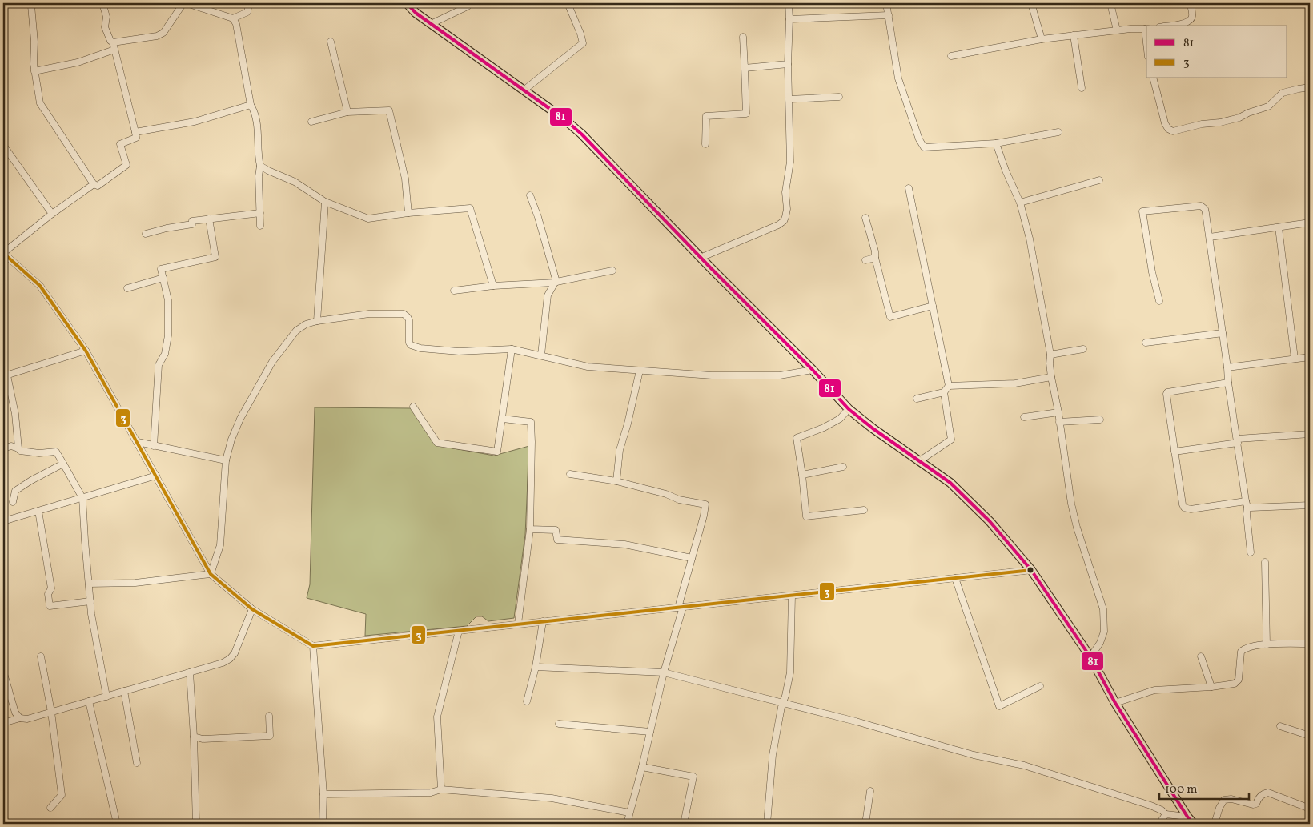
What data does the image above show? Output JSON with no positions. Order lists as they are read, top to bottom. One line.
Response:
{"lines":["transit line 81","transit line 3"],"legend":["81","3"],"scale_bar":"100 m"}
